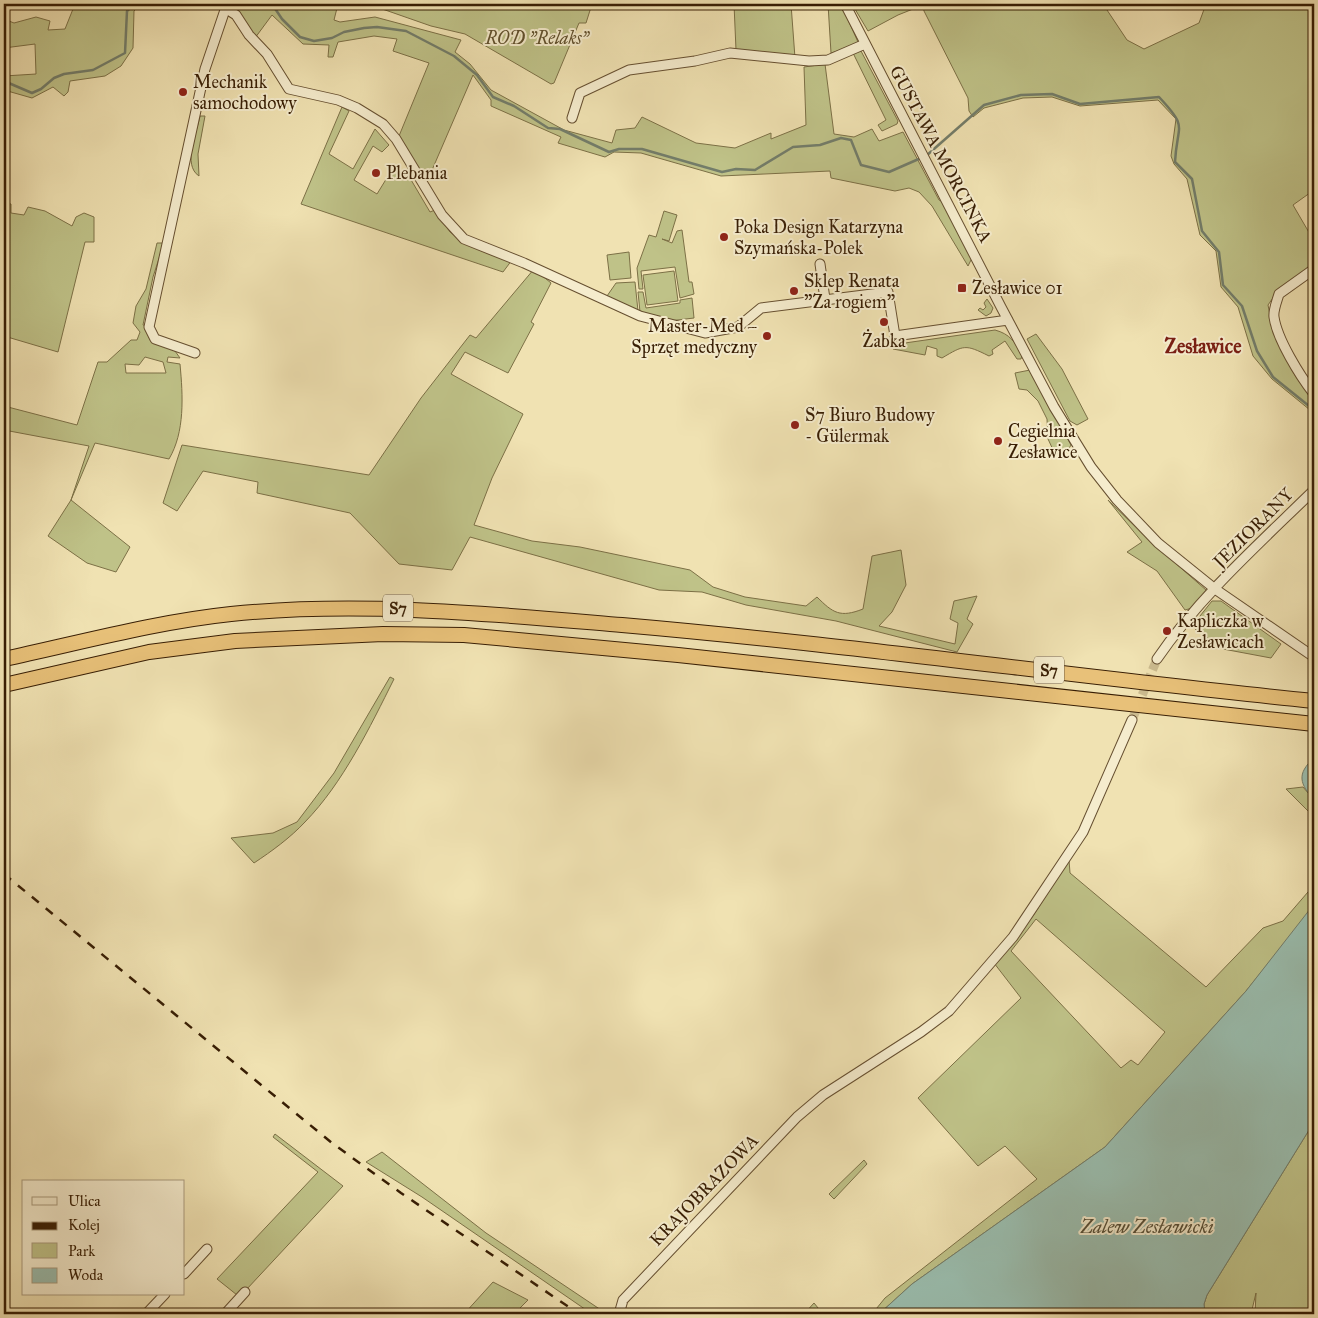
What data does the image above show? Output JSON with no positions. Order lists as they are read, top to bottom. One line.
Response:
{"streets":{"highway":["S7"],"street":["GUSTAWA MORCINKA","JEZIORANY","KRAJOBRAZOWA"]},"crossings":[["GUSTAWA MORCINKA","JEZIORANY"]],"districts":["Zesławice"],"water":["Zalew Zesławicki"],"parks":["ROD \"Relaks\""],"places":{"other":["Mechanik samochodowy","Plebania","Poka Design Katarzyna Szymańska-Polek","Sklep Renata \"Za rogiem\"","Żabka","Master-Med – Sprzęt medyczny","S7 Biuro Budowy - Gülermak","Cegielnia Zesławice","Kapliczka w Zesławicach"],"transit":["Zesławice 01"]},"legend":["Ulica","Kolej","Park","Woda"]}
